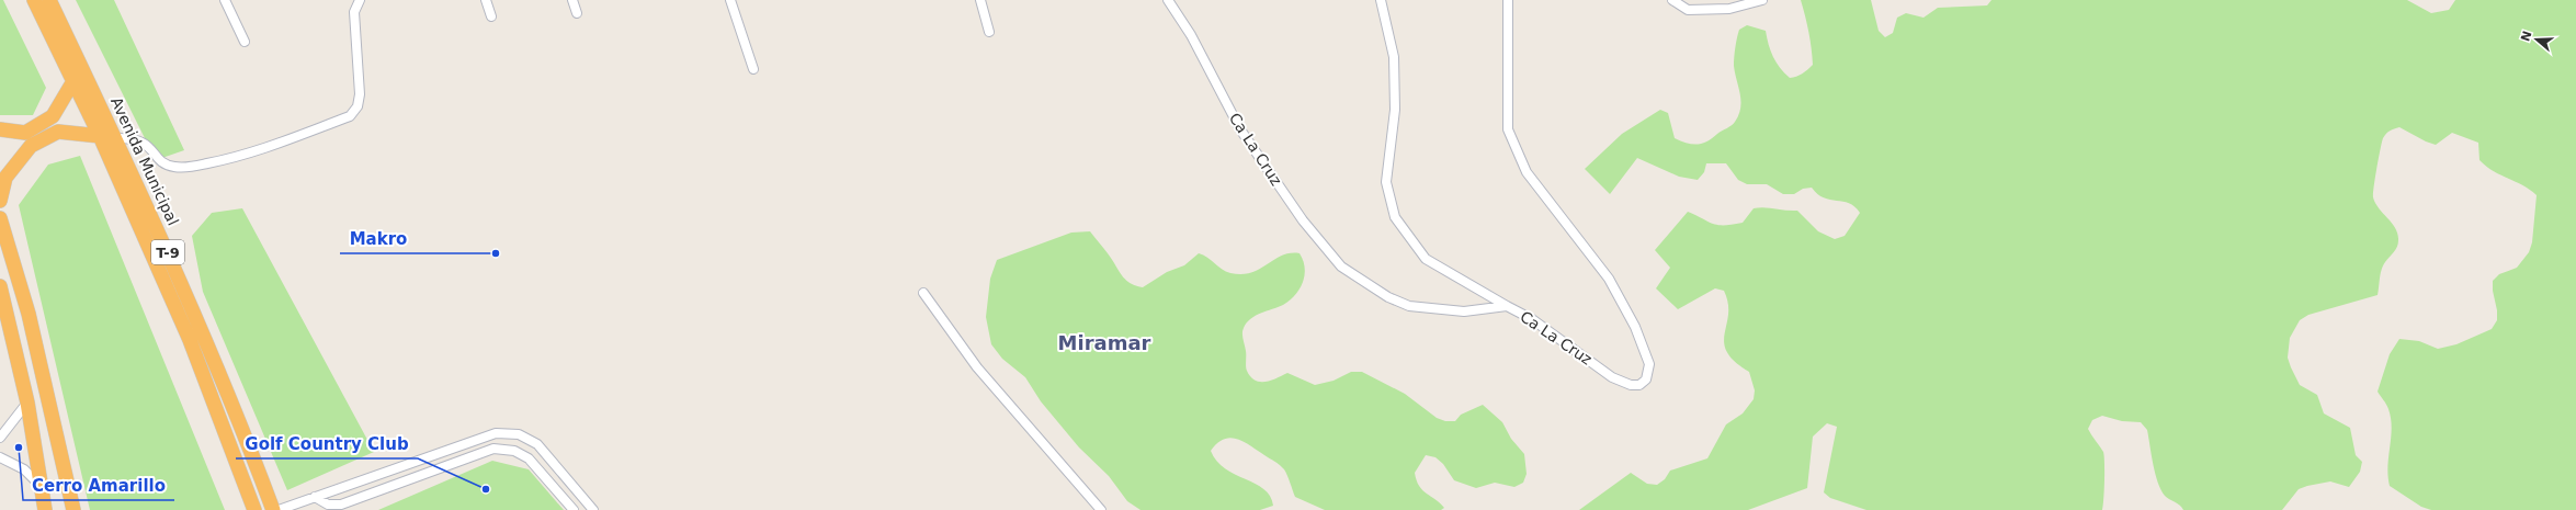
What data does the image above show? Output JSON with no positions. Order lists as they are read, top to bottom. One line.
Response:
{"streets":{"highway":["Avenida Municipal","T-9"],"street":["Ca La Cruz"]},"districts":["Miramar"],"places":["Makro","Cerro Amarillo","Golf Country Club"],"north":"left"}
